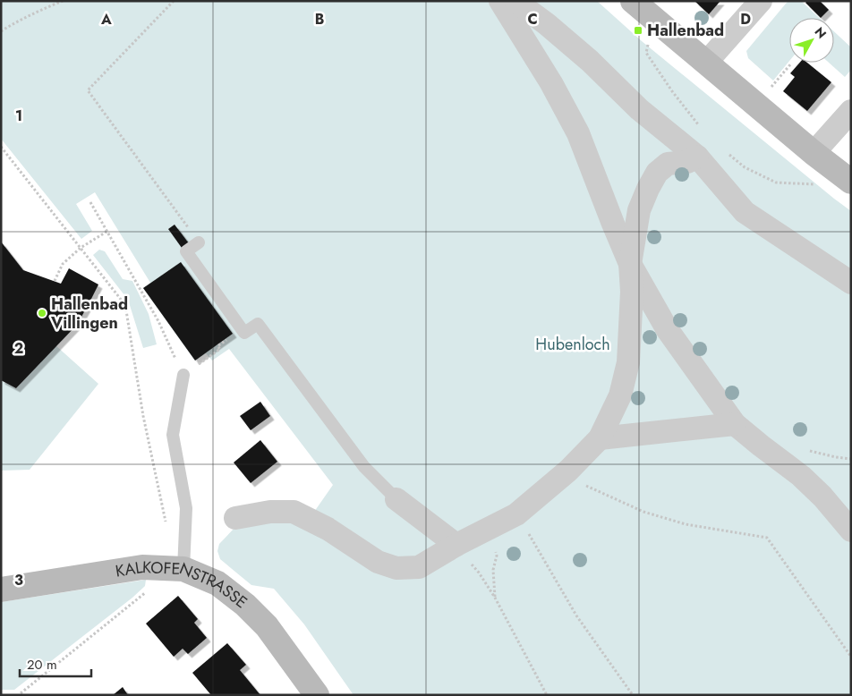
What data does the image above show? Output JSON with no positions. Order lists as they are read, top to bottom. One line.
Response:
{"streets":{"street":["KALKOFENSTRASSE"]},"parks":["Hubenloch"],"places":{"transit":["Hallenbad"],"other":["Hallenbad Villingen"]},"scale_bar":"20 m","north":"top right","grid":{"columns":["A","B","C","D"],"rows":["1","2","3"]}}
